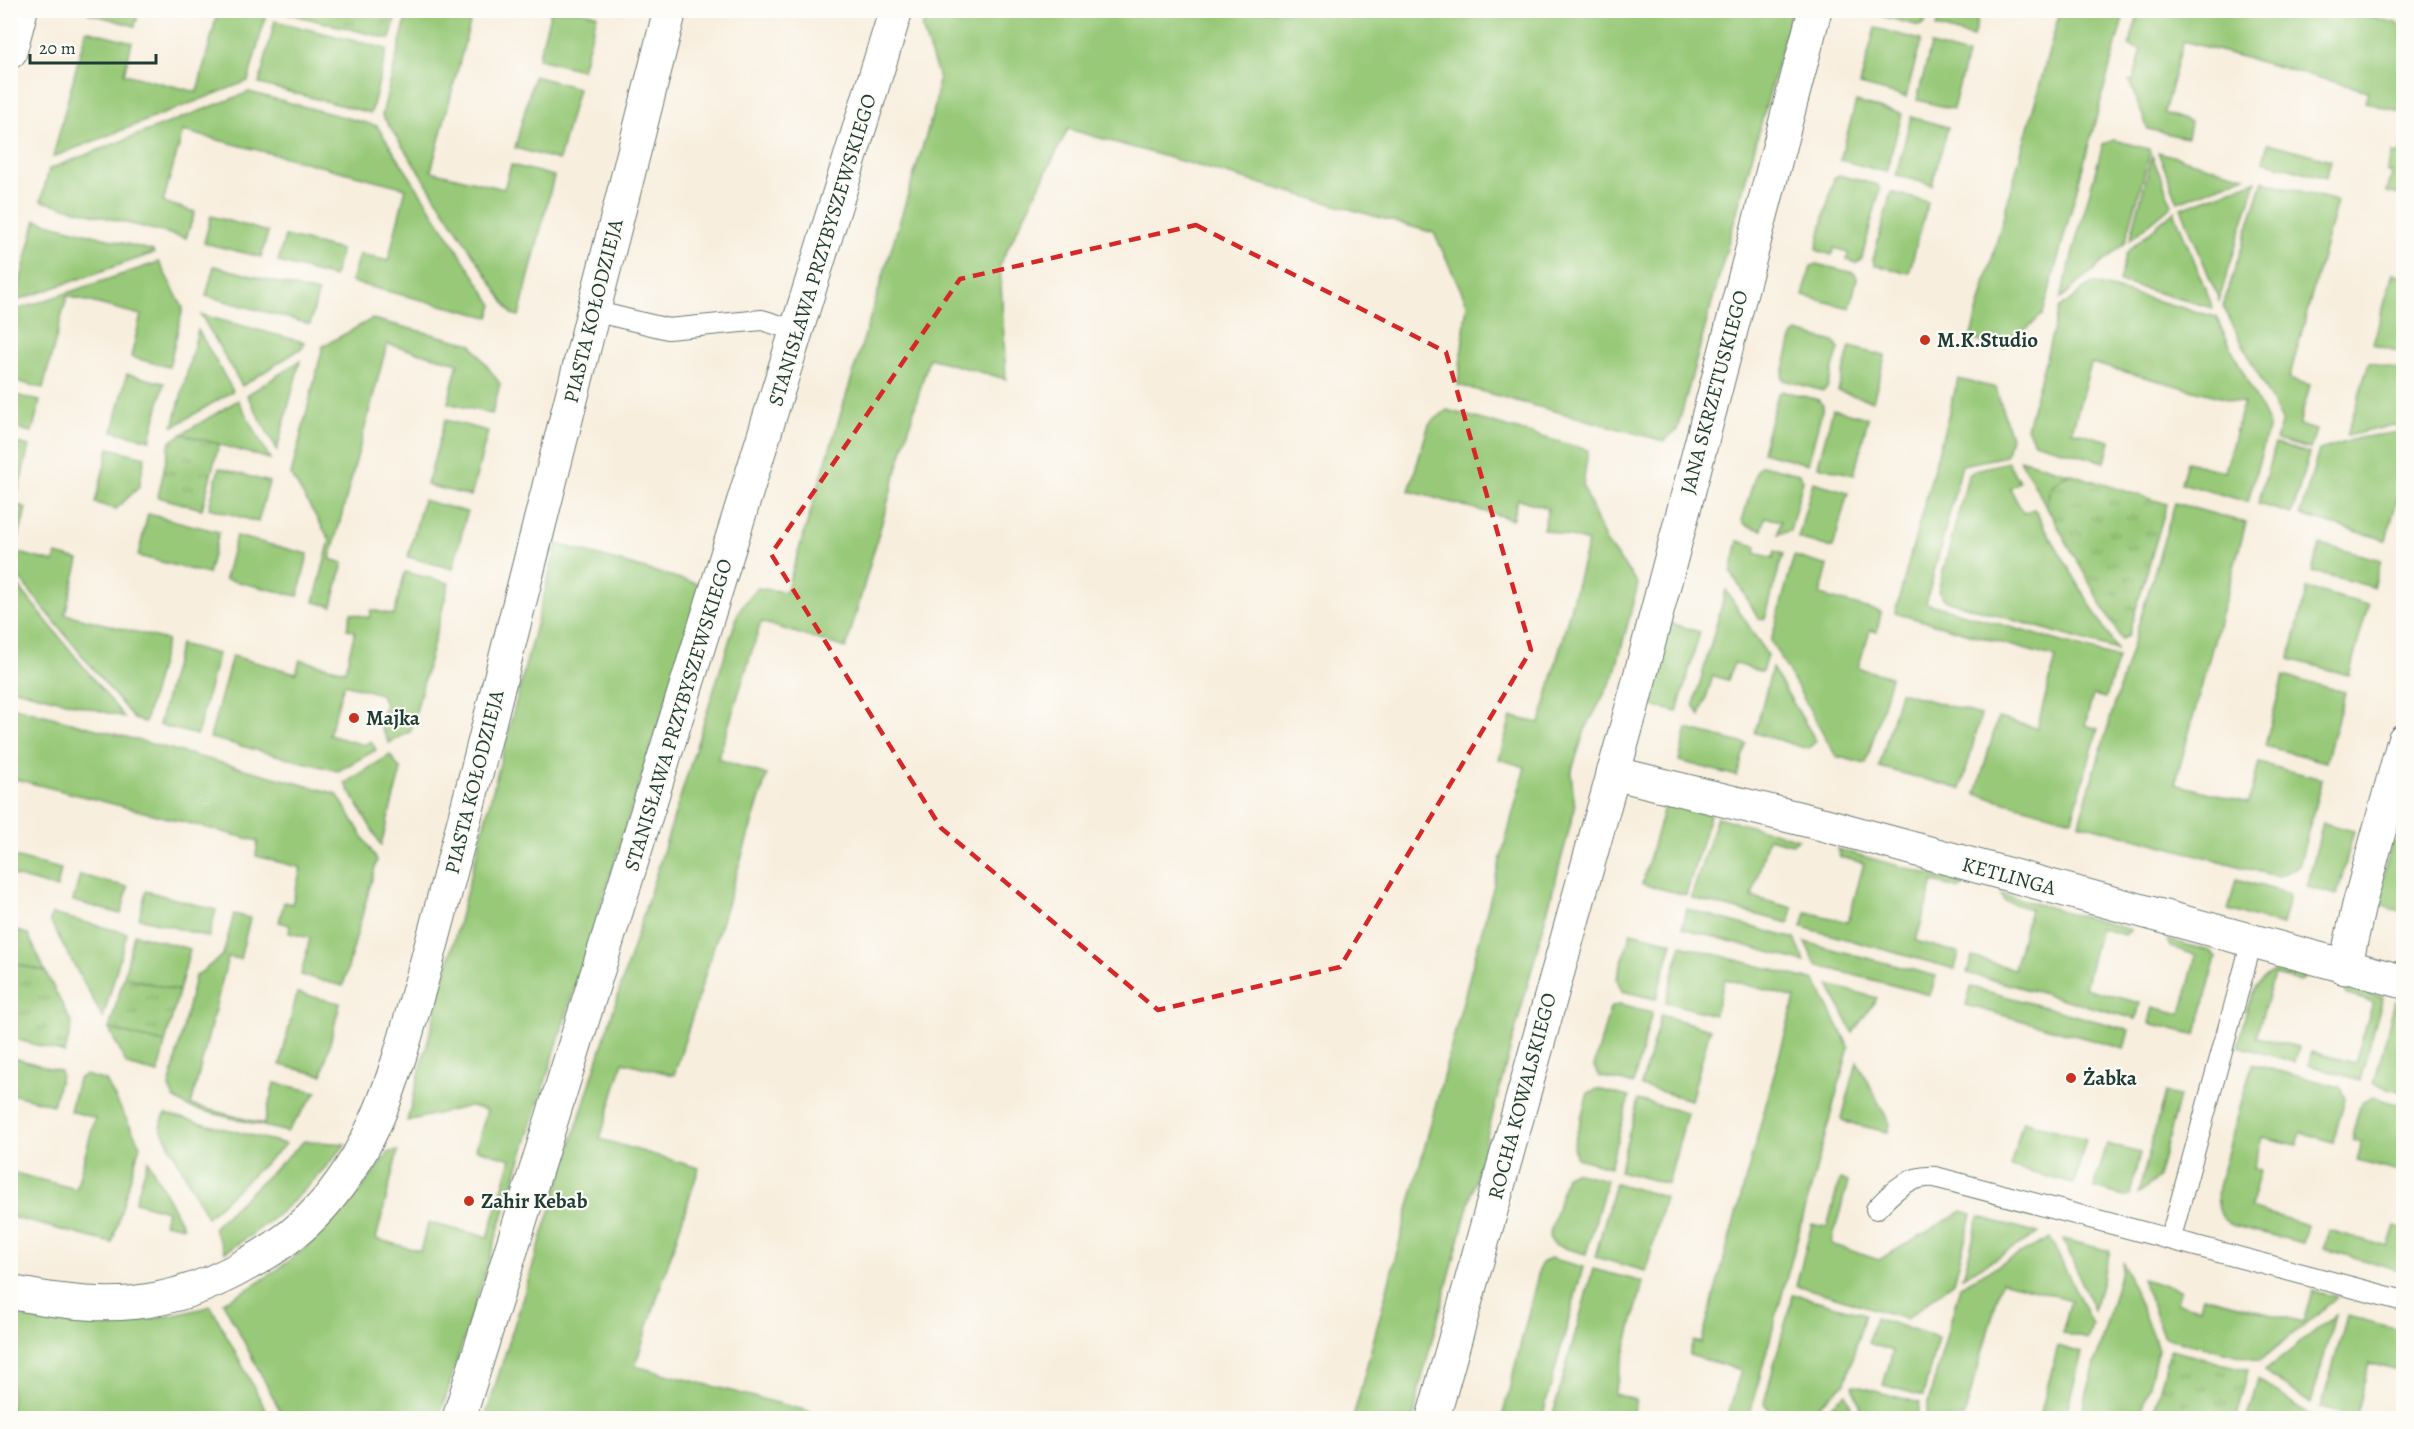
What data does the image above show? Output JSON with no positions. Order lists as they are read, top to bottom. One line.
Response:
{"streets":{"street":["STANISŁAWA PRZYBYSZEWSKIEGO","PIASTA KOŁODZIEJA","JANA SKRZETUSKIEGO","KETLINGA","ROCHA KOWALSKIEGO"]},"crossings":[["JANA SKRZETUSKIEGO","KETLINGA"],["JANA SKRZETUSKIEGO","ROCHA KOWALSKIEGO"],["KETLINGA","ROCHA KOWALSKIEGO"]],"places":["M.K.Studio","Majka","Żabka","Zahir Kebab"],"scale_bar":"20 m"}
